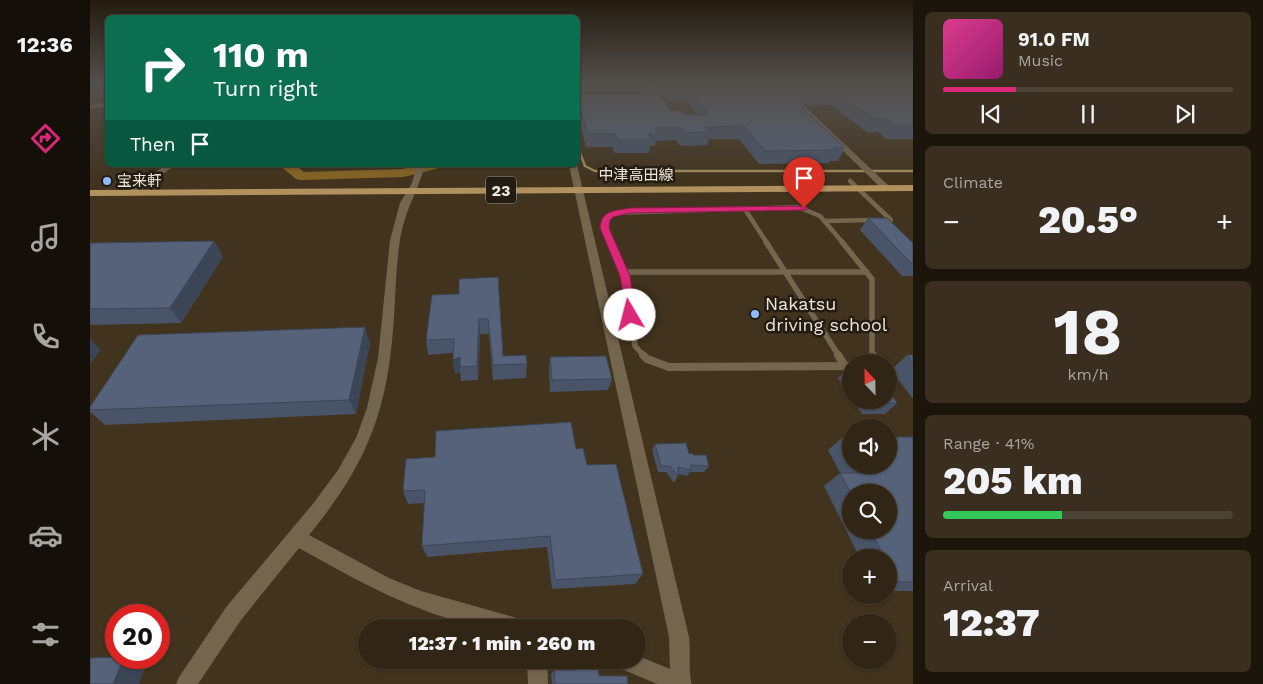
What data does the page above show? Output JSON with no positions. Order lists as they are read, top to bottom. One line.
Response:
{"streets":{"main road":["中津高田線","23"]},"places":["宝来軒","Nakatsu driving school"],"north":"top","page":{"tabs":"12:36","turn":["110 m","Turn right"],"song":["91.0 FM","Music"],"then":"Then","tile":["Climate",["18","km/h"],["Range · 41%","205 km"],["Arrival","12:37"]],"heat":["−","20.5°","+"],"map_buttons":["+","−"],"limit":"20","trip":"12:37 · 1 min · 260 m"}}
